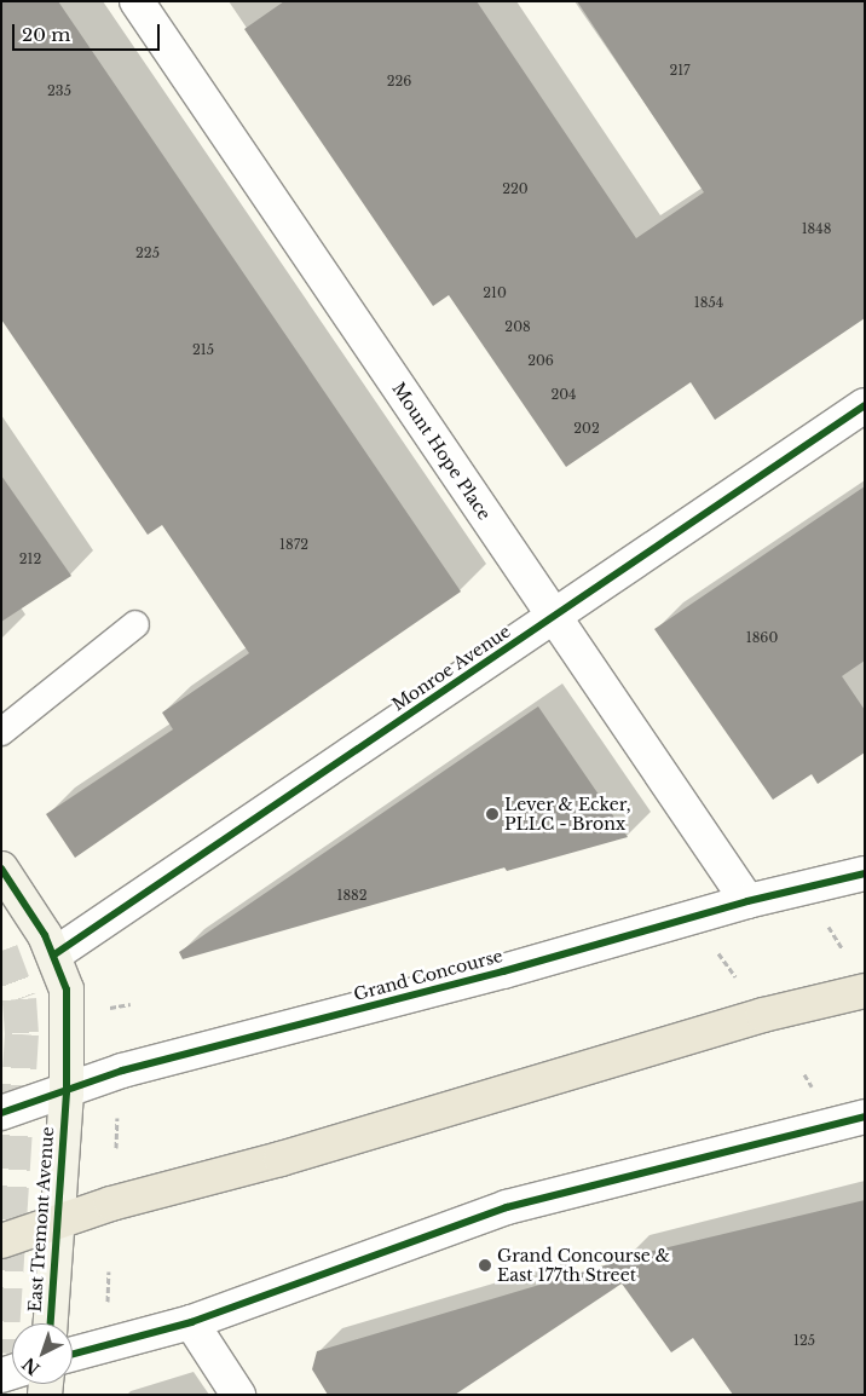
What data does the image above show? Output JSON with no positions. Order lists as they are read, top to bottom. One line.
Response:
{"streets":{"main road":["East Tremont Avenue"],"street":["Mount Hope Place","Monroe Avenue","Grand Concourse"]},"crossings":[["Mount Hope Place","Monroe Avenue"],["Mount Hope Place","Grand Concourse"],["Monroe Avenue","East Tremont Avenue"],["Grand Concourse","East Tremont Avenue"]],"places":["Lever & Ecker, PLLC - Bronx","Grand Concourse & East 177th Street"],"house_numbers":["217","226","235","220","1848","225","210","1854","208","215","206","204","202","1872","212","1860","1882","125"],"scale_bar":"20 m","north":"bottom left"}
